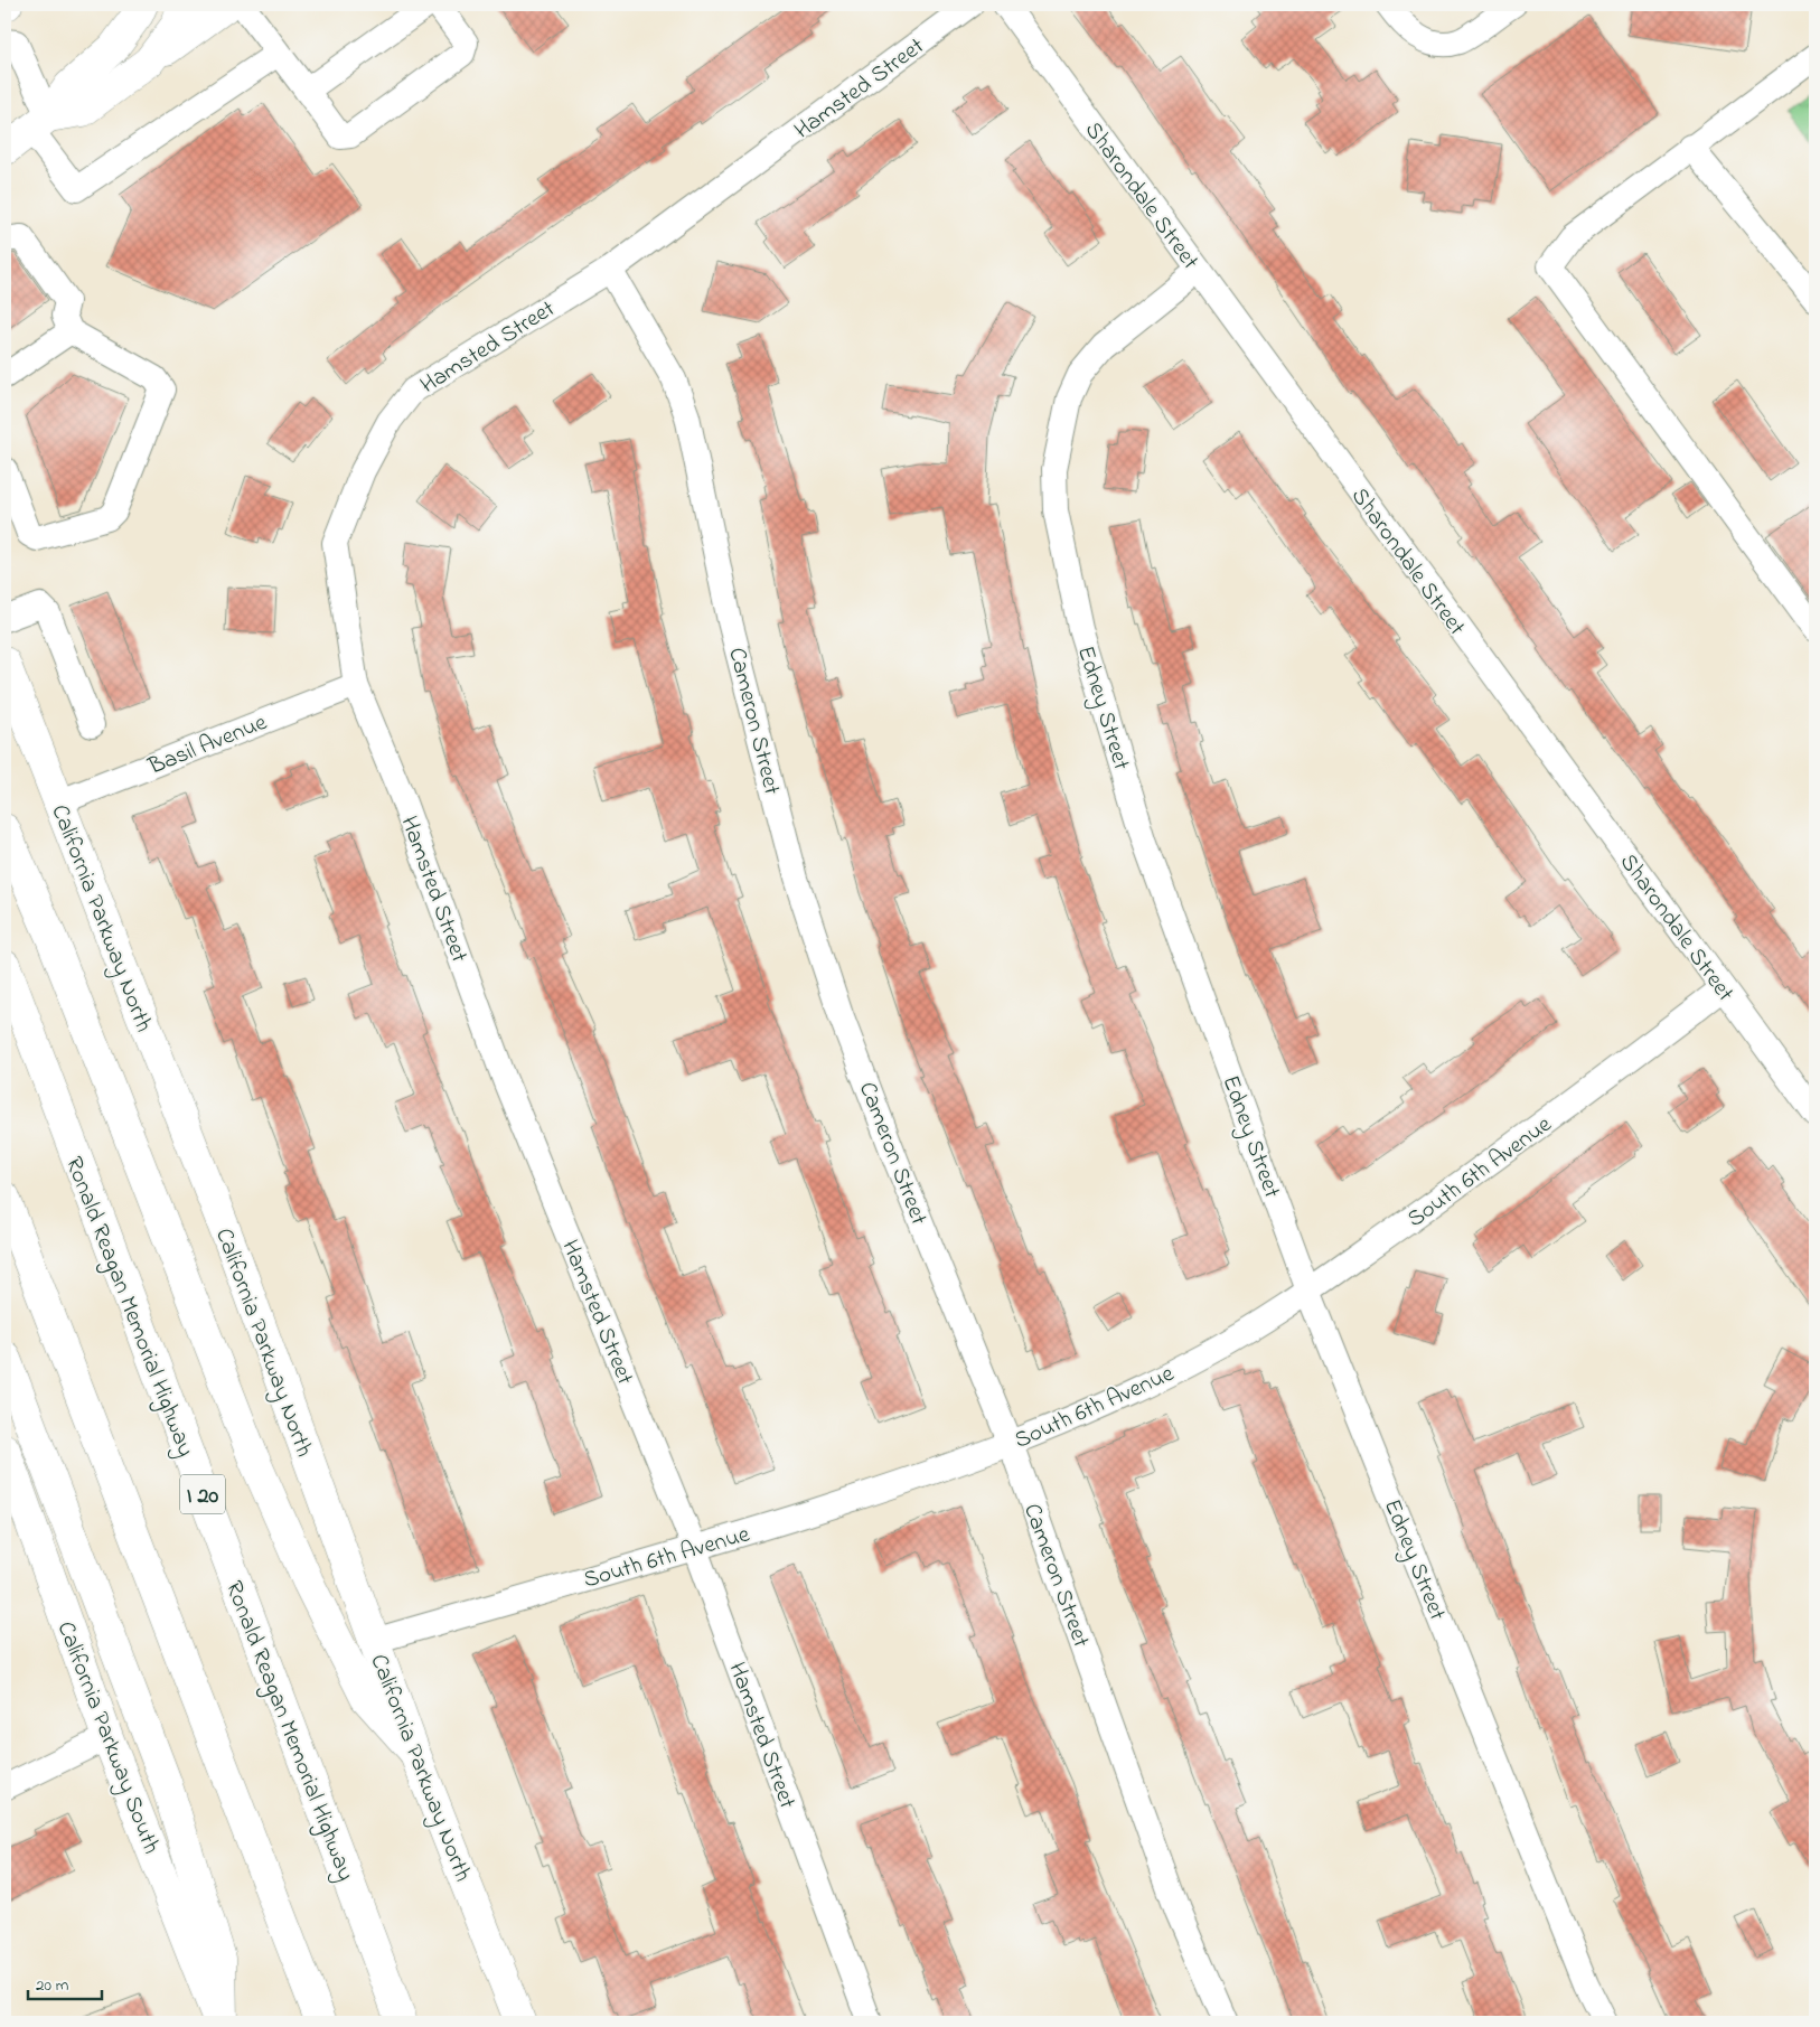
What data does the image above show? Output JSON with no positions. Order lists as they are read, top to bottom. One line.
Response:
{"streets":{"main road":["California Parkway North","Ronald Reagan Memorial Highway","I 20","California Parkway South"],"street":["Hamsted Street","Sharondale Street","Edney Street","Cameron Street","Basil Avenue","South 6th Avenue"]},"crossings":[["Hamsted Street","Cameron Street"],["Hamsted Street","Basil Avenue"],["Hamsted Street","South 6th Avenue"],["Sharondale Street","Edney Street"],["Sharondale Street","South 6th Avenue"],["Edney Street","South 6th Avenue"],["Cameron Street","South 6th Avenue"],["Basil Avenue","California Parkway North"],["California Parkway North","South 6th Avenue"]],"scale_bar":"20 m"}
